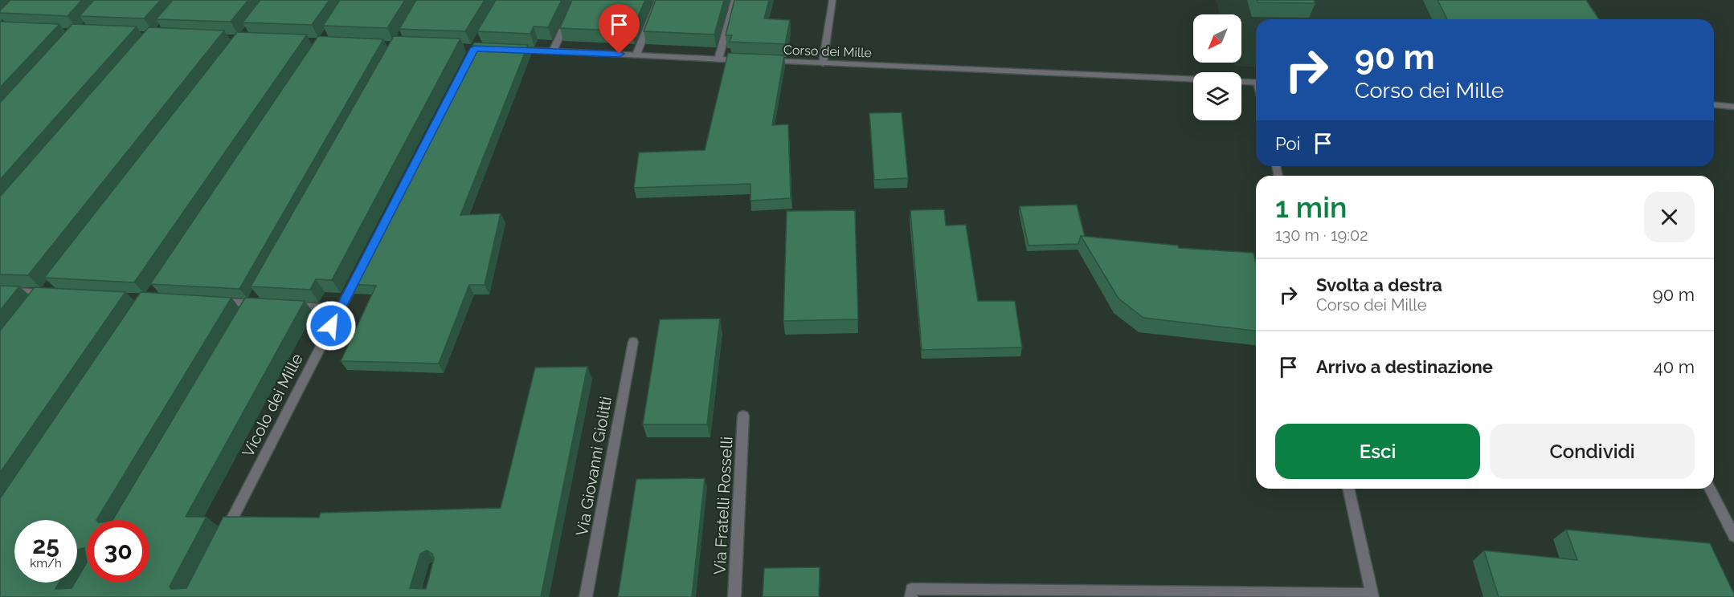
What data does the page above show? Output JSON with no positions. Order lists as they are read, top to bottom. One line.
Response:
{"streets":{"street":["Corso dei Mille","Vicolo dei Mille","Via Giovanni Giolitti","Via Fratelli Rosselli"]},"north":"bottom left","page":{"turn":["90 m","Corso dei Mille"],"then":"Poi","heading":["1 min","130 m · 19:02"],"list":[{"name":"Svolta a destra","note":"Corso dei Mille","value":"90 m"},{"name":"Arrivo a destinazione","value":"40 m"}],"buttons":["Esci","Condividi"],"speed":"25 km/h","limit":"30"}}
